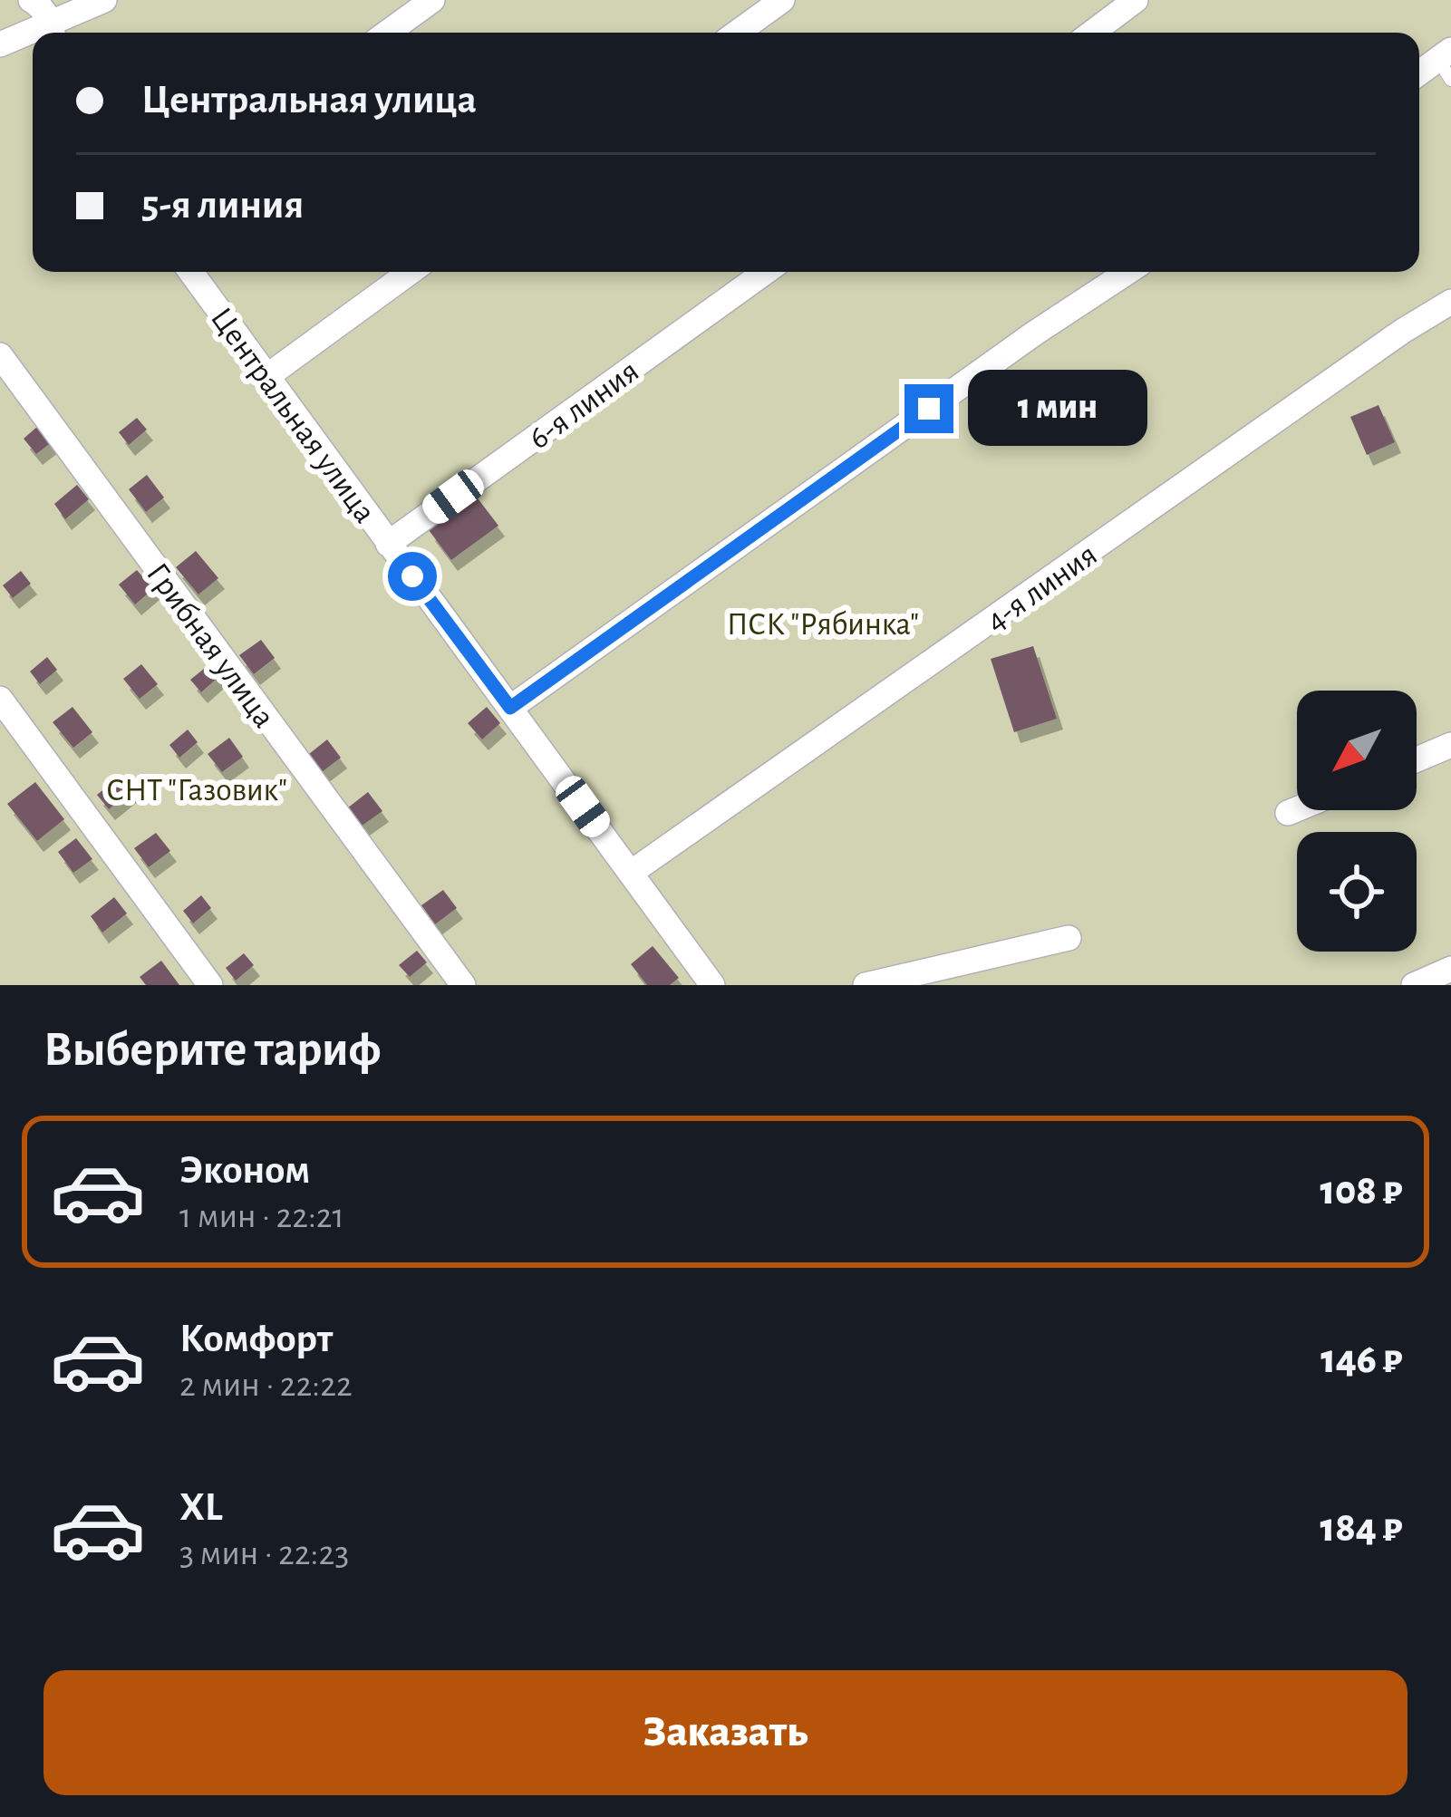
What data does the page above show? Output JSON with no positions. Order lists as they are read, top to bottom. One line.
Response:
{"streets":{"street":["6-я линия","Центральная улица","4-я линия","Грибная улица"]},"crossings":[["6-я линия","Центральная улица"],["Центральная улица","4-я линия"]],"parks":["ПСК \"Рябинка\"","СНТ \"Газовик\""],"north":"bottom left","page":{"banner":["Центральная улица","5-я линия"],"bubble":"1 мин","heading":"Выберите тариф","list":[{"name":"Эконом","note":"1 мин · 22:21","value":"108 ₽"},{"name":"Комфорт","note":"2 мин · 22:22","value":"146 ₽"},{"name":"XL","note":"3 мин · 22:23","value":"184 ₽"}],"buttons":"Заказать"}}
